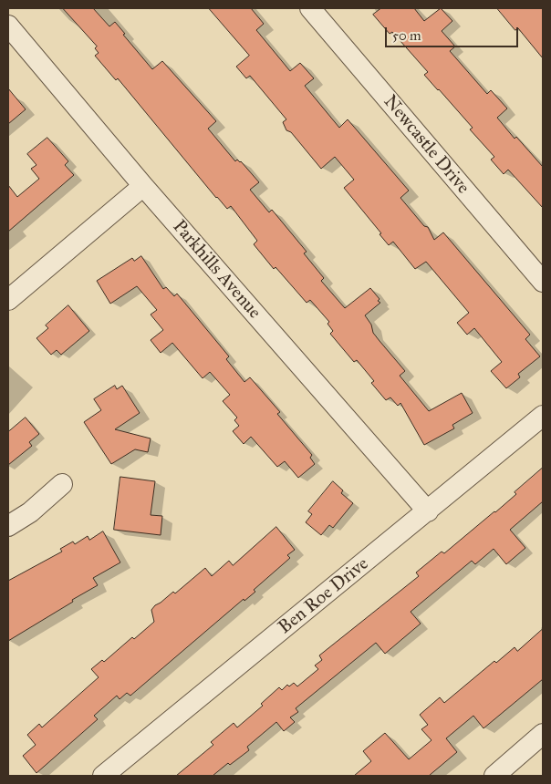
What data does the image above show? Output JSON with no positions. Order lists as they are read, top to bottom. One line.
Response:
{"streets":{"street":["Newcastle Drive","Parkhills Avenue","Ben Roe Drive"]},"crossings":[["Parkhills Avenue","Ben Roe Drive"]],"scale_bar":"50 m"}
